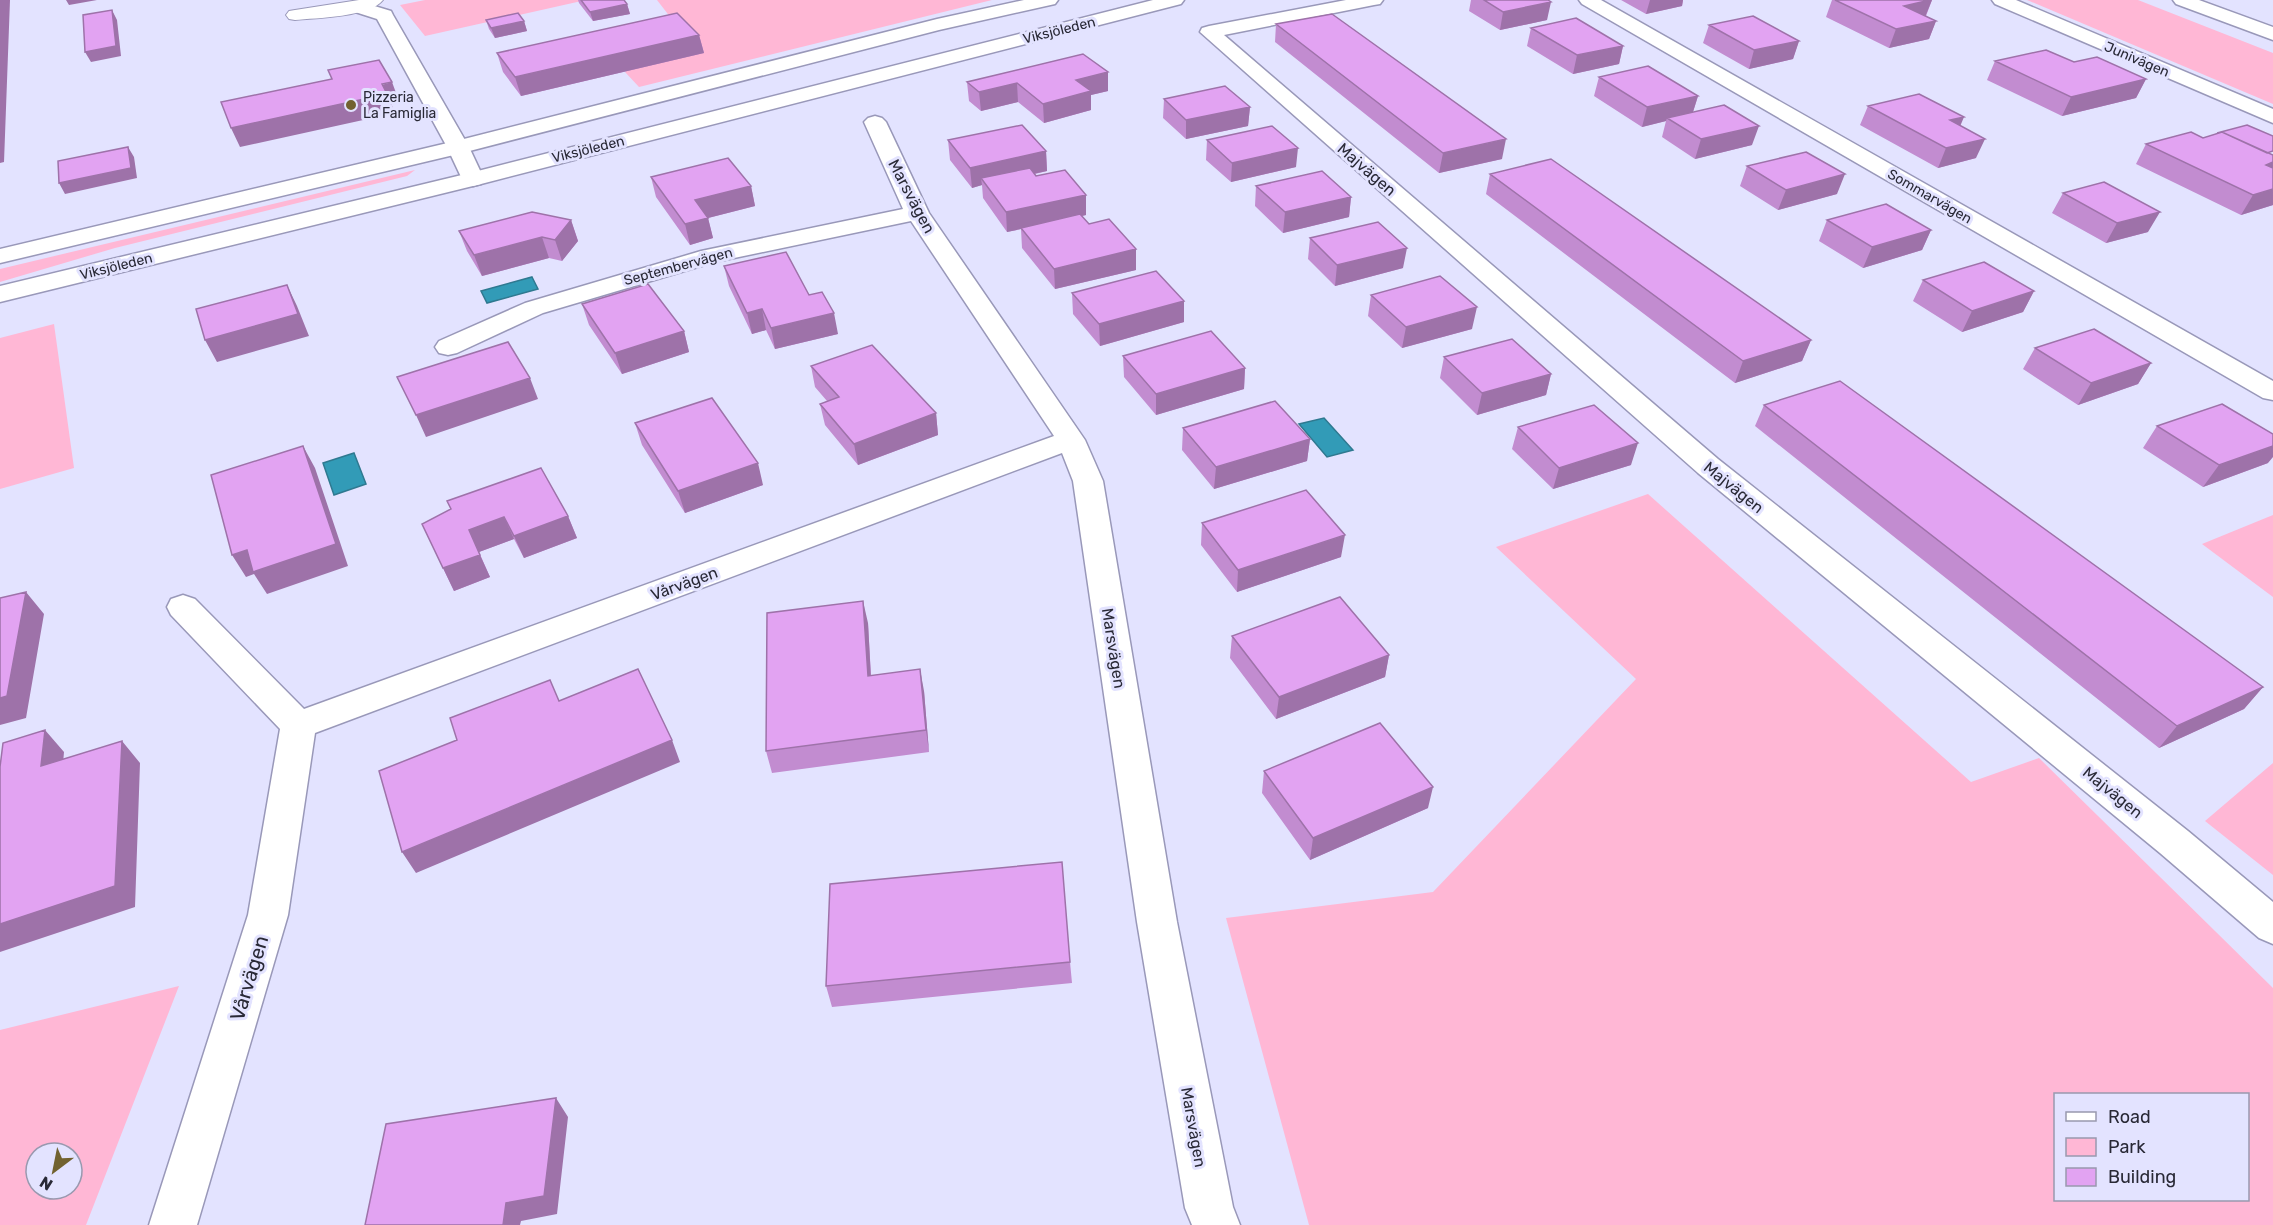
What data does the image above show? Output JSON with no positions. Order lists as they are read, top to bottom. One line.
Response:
{"streets":{"street":["Viksjöleden","Junivägen","Majvägen","Marsvägen","Sommarvägen","Septembervägen","Vårvägen"]},"crossings":[["Marsvägen","Septembervägen"],["Marsvägen","Vårvägen"]],"places":["Pizzeria La Famiglia"],"legend":["Road","Park","Building"],"north":"bottom left"}
